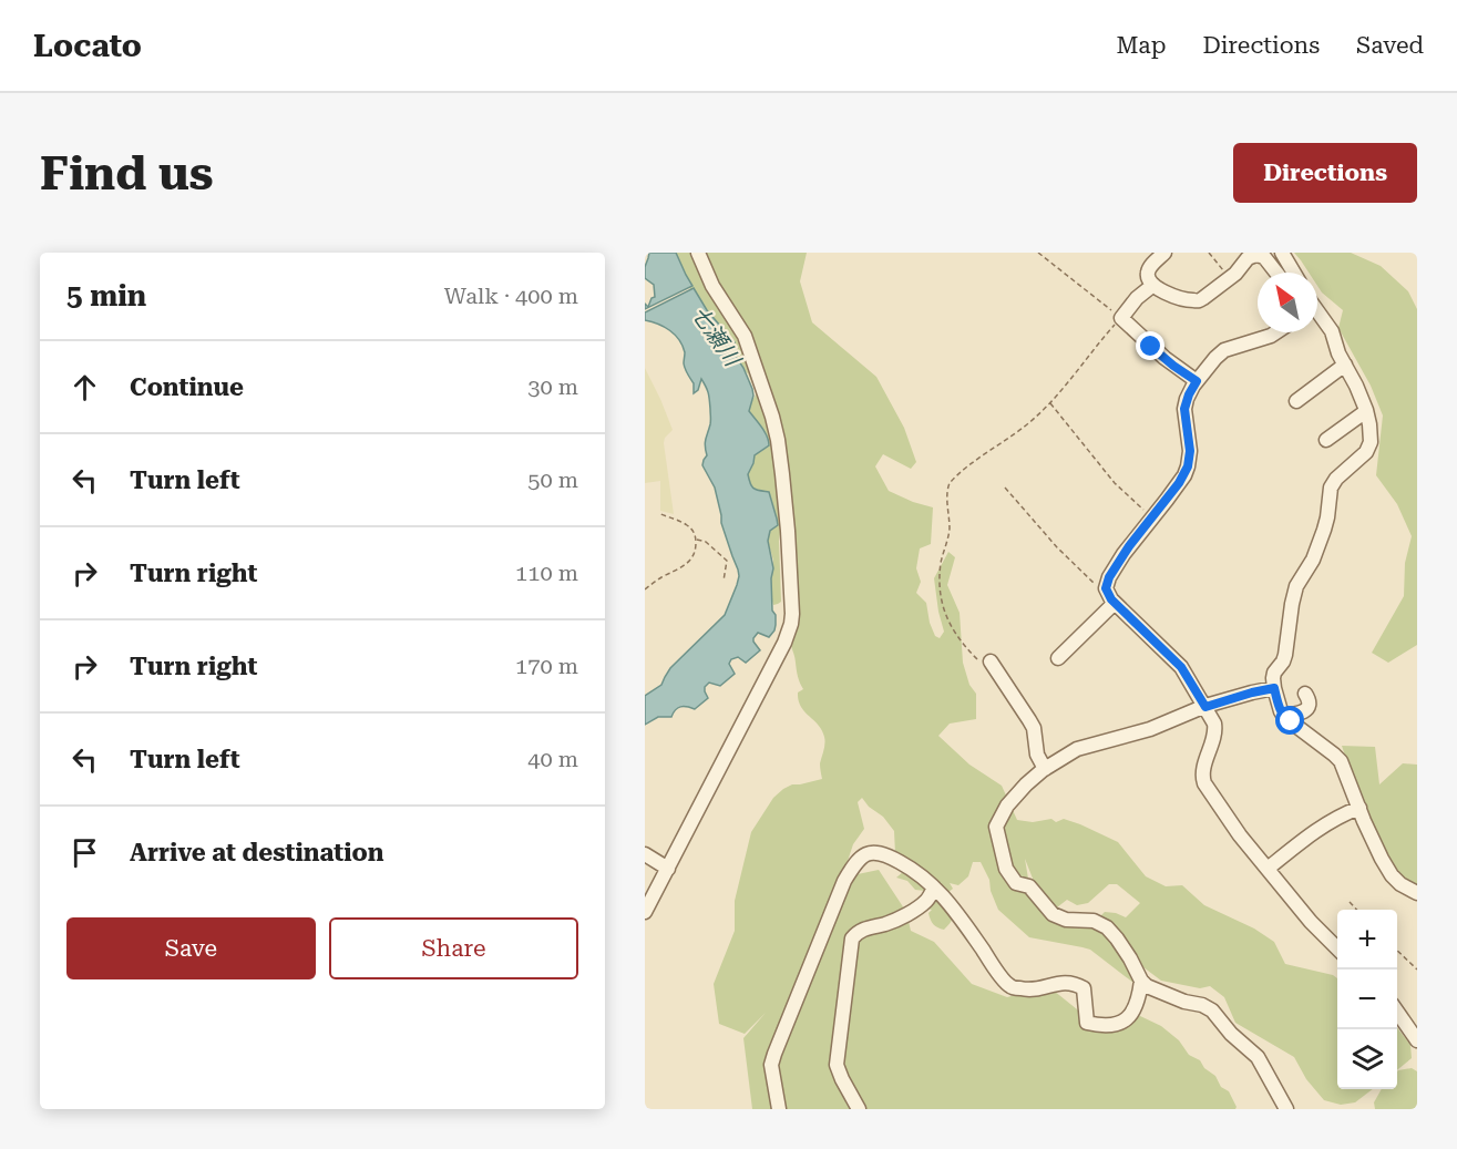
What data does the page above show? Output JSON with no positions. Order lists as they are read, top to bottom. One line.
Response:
{"water":["七瀬川"],"north":"top left","page":{"header":"Locato","nav":["Map","Directions","Saved"],"buttons":["Directions",["Save","Share"]],"title":"Find us","heading":["5 min","Walk · 400 m"],"list":[["Continue","30 m"],["Turn left","50 m"],["Turn right","110 m"],["Turn right","170 m"],["Turn left","40 m"],"Arrive at destination"],"map_buttons":["+","−"]}}
